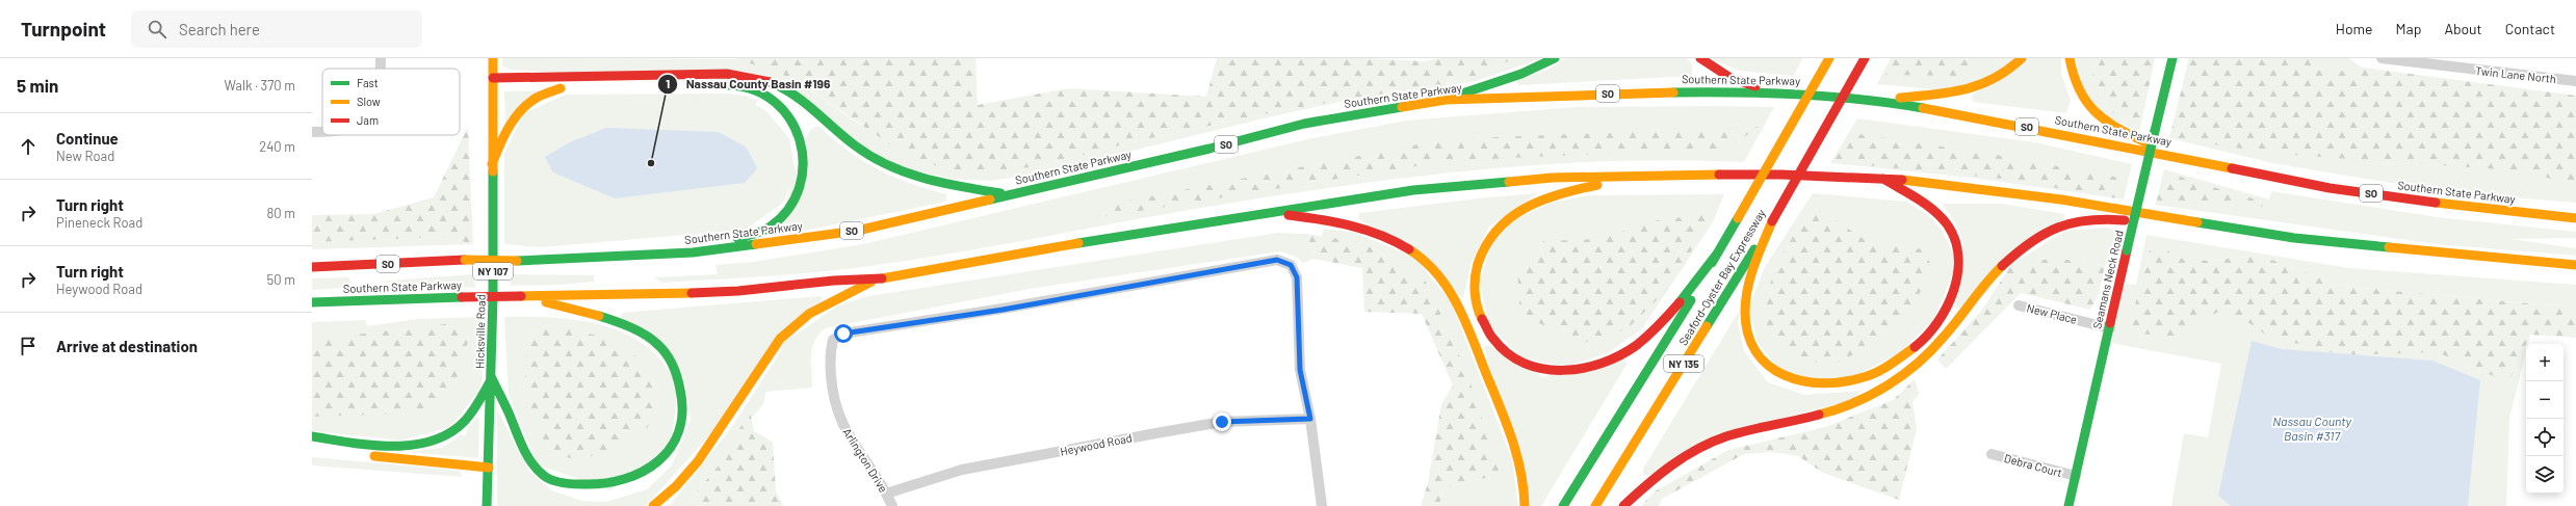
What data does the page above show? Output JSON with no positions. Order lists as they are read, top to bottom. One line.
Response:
{"streets":{"main road":["Southern State Parkway","SO","NY 107","Seaford-Oyster Bay Expressway","Seamans Neck Road","Hicksville Road","NY 135"],"street":["Twin Lane North","New Place","Heywood Road","Arlington Drive","Debra Court"]},"crossings":[["Seamans Neck Road","New Place"],["Seamans Neck Road","Debra Court"],["Heywood Road","Arlington Drive"]],"water":["Nassau County Basin #317"],"places":["Nassau County Basin #196"],"legend":["Fast","Slow","Jam"],"page":{"header":"Turnpoint","search":"Search here","nav":["Home","Map","About","Contact"],"heading":["5 min","Walk · 370 m"],"list":[["Continue","New Road","240 m"],["Turn right","Pineneck Road","80 m"],["Turn right","Heywood Road","50 m"],"Arrive at destination"],"map_buttons":["+","−"]}}
